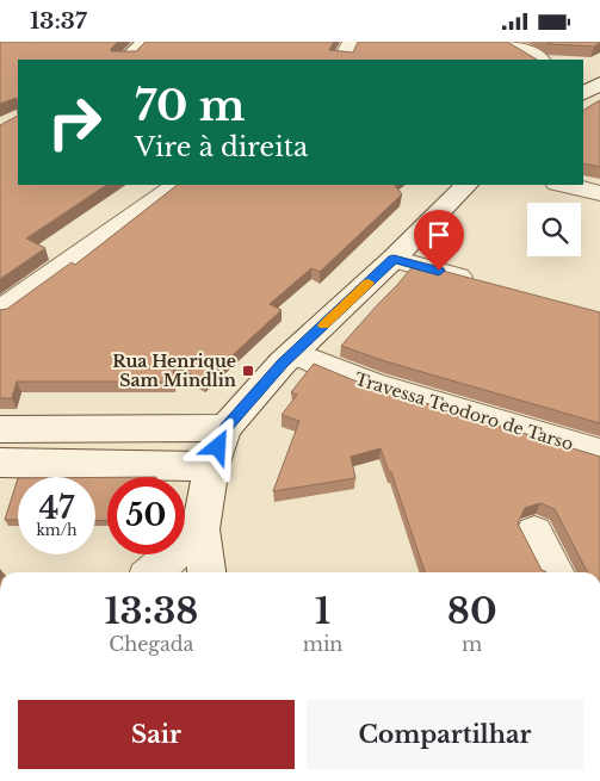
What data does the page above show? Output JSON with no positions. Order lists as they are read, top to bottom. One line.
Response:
{"streets":{"street":["Travessa Teodoro de Tarso"]},"places":{"transit":["Rua Henrique Sam Mindlin"]},"page":{"status":"13:37","turn":["70 m","Vire à direita"],"speed":"47 km/h","limit":"50","eta":["13:38","Chegada","1","min","80","m"],"buttons":["Sair","Compartilhar"]}}
